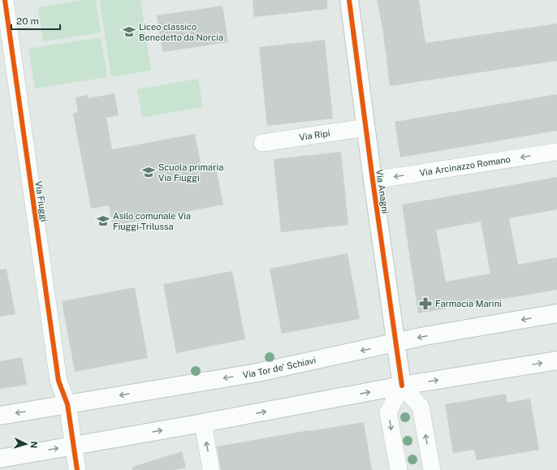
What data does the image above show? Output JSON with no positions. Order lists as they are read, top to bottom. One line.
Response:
{"streets":{"main road":["Via Anagni","Via Tor de' Schiavi"],"street":["Via Ripi","Via Arcinazzo Romano","Via Fiuggi"]},"crossings":[["Via Ripi","Via Anagni"],["Via Arcinazzo Romano","Via Anagni"],["Via Anagni","Via Tor de' Schiavi"],["Via Fiuggi","Via Tor de' Schiavi"]],"one_way":["Via Arcinazzo Romano"],"places":{"school or university":["Liceo classico Benedetto da Norcia","Scuola primaria Via Fiuggi","Asilo comunale Via Fiuggi-Trilussa"],"pharmacy":["Farmacia Marini"]},"scale_bar":"20 m","north":"right"}
